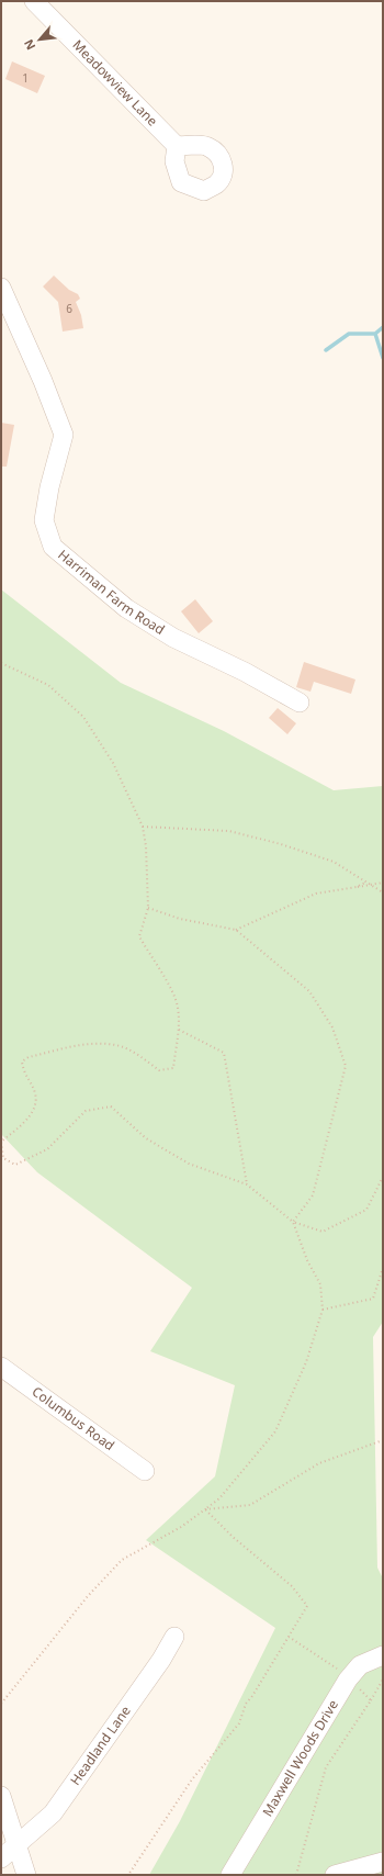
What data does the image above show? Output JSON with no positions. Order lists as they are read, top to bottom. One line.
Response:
{"streets":{"street":["Meadowview Lane","Harriman Farm Road","Columbus Road","Headland Lane","Maxwell Woods Drive"]},"house_numbers":["1","6"],"north":"bottom left"}
